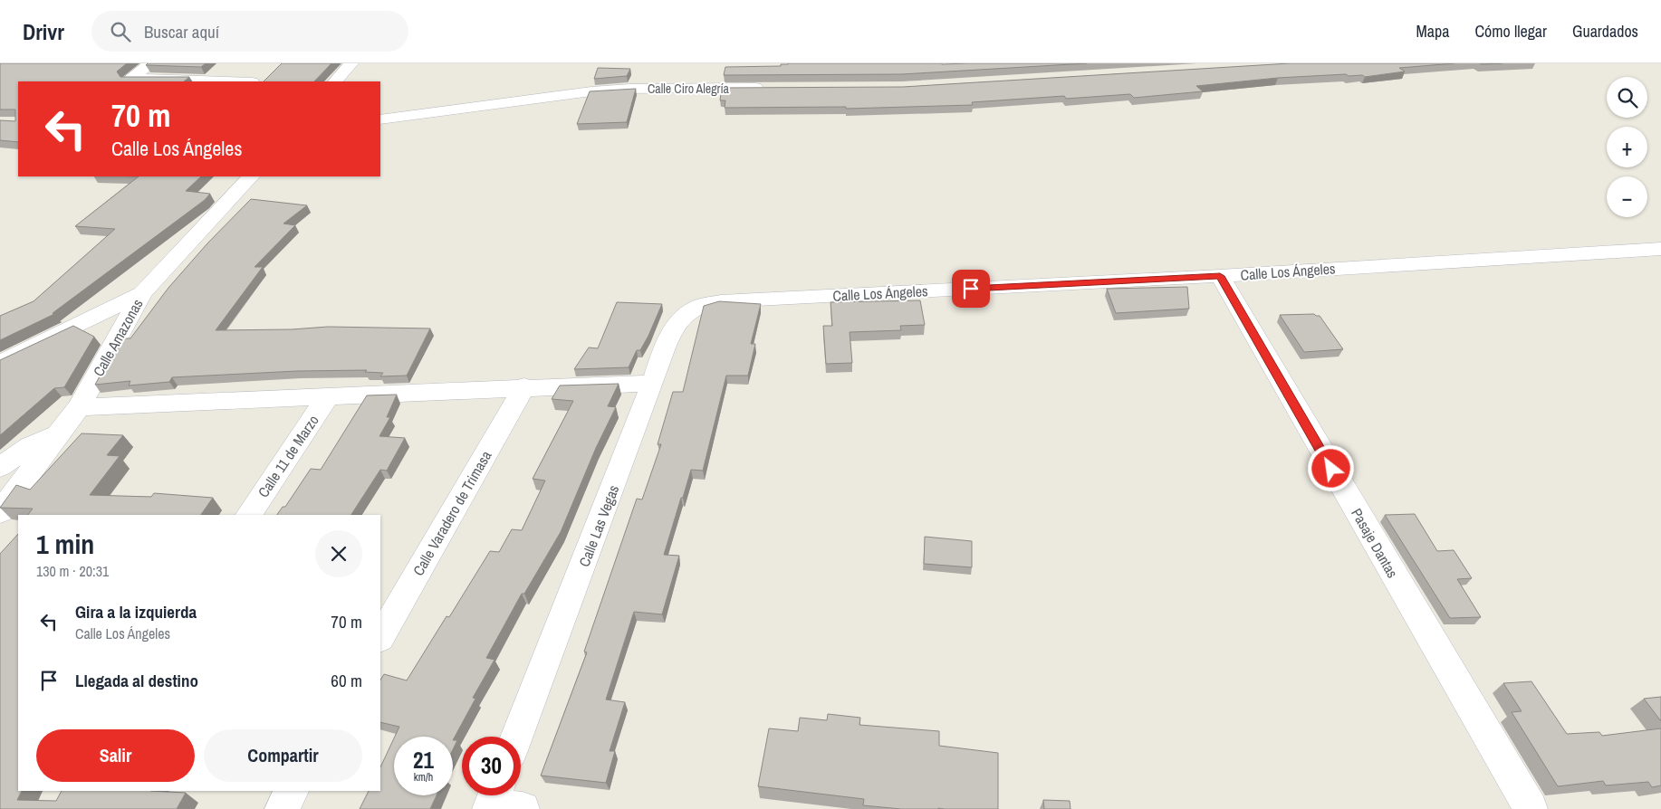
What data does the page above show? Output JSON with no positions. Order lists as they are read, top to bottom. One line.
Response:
{"streets":{"street":["Calle Ciro Alegría","Calle Los Ángeles","Calle Amazonas","Calle 11 de Marzo","Calle Varadero de Trimasa","Calle Las Vegas","Pasaje Dantas"]},"crossings":[["Calle Los Ángeles","Calle Las Vegas"],["Calle Los Ángeles","Pasaje Dantas"]],"page":{"header":"Drivr","search":"Buscar aquí","nav":["Mapa","Cómo llegar","Guardados"],"map_buttons":["+","−"],"turn":["70 m","Calle Los Ángeles"],"heading":["1 min","130 m · 20:31"],"list":[{"name":"Gira a la izquierda","note":"Calle Los Ángeles","value":"70 m"},{"name":"Llegada al destino","value":"60 m"}],"buttons":["Salir","Compartir"],"speed":"21 km/h","limit":"30"}}
